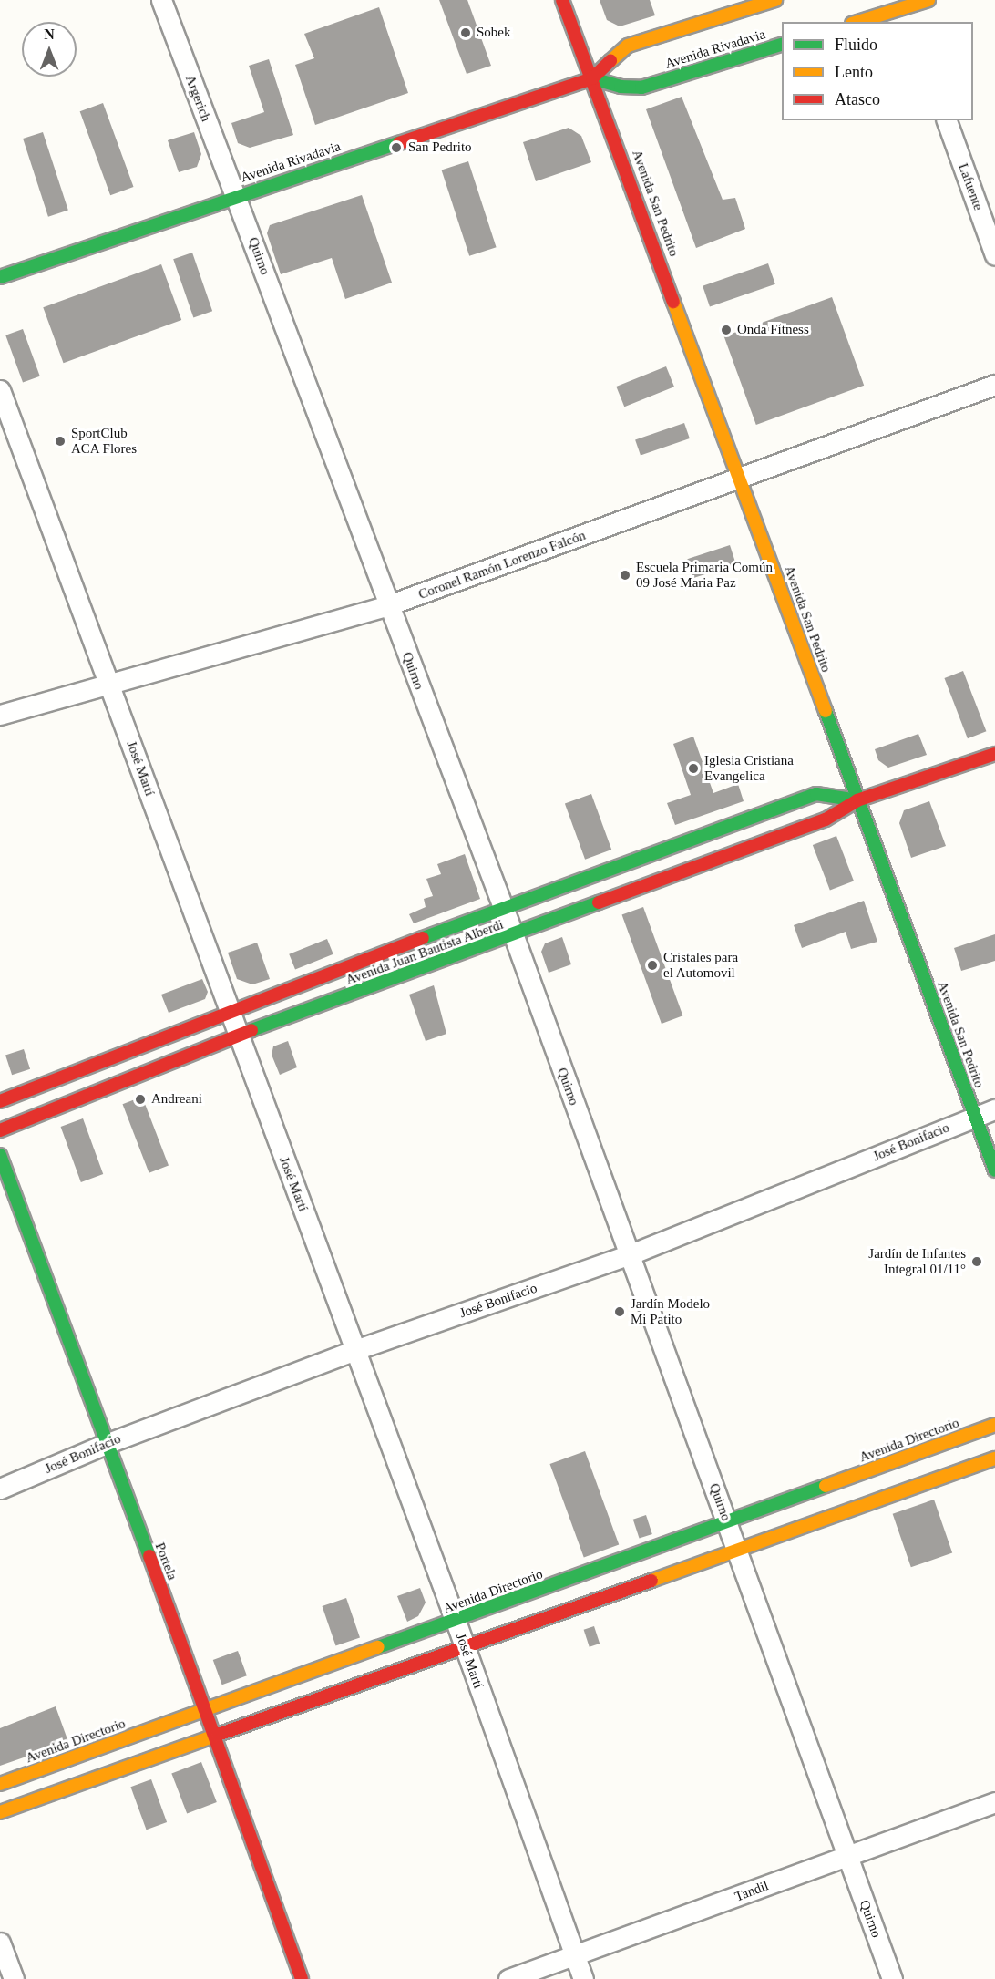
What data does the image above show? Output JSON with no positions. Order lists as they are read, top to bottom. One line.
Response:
{"streets":{"main road":["Avenida Rivadavia","Avenida San Pedrito","Avenida Juan Bautista Alberdi","Avenida Directorio","Portela"],"street":["Argerich","Lafuente","Quirno","Coronel Ramón Lorenzo Falcón","José Martí","José Bonifacio","Tandil"]},"crossings":[["Avenida Rivadavia","Argerich"],["Avenida Rivadavia","Avenida San Pedrito"],["Avenida Rivadavia","Quirno"],["Argerich","Quirno"],["Avenida San Pedrito","Coronel Ramón Lorenzo Falcón"],["Avenida San Pedrito","Avenida Juan Bautista Alberdi"],["Avenida San Pedrito","José Bonifacio"],["Quirno","Coronel Ramón Lorenzo Falcón"],["Quirno","Avenida Juan Bautista Alberdi"],["Quirno","José Bonifacio"],["Quirno","Avenida Directorio"],["Quirno","Tandil"],["Coronel Ramón Lorenzo Falcón","José Martí"],["José Martí","Avenida Juan Bautista Alberdi"],["José Martí","José Bonifacio"],["José Martí","Avenida Directorio"],["José Martí","Tandil"],["José Bonifacio","Portela"],["Avenida Directorio","Portela"]],"places":["Sobek","San Pedrito","Onda Fitness","SportClub ACA Flores","Escuela Primaria Común 09 José Maria Paz","Iglesia Cristiana Evangelica","Cristales para el Automovil","Andreani","Jardín de Infantes Integral 01/11°","Jardín Modelo Mi Patito"],"legend":["Fluido","Lento","Atasco"],"north":"top"}
